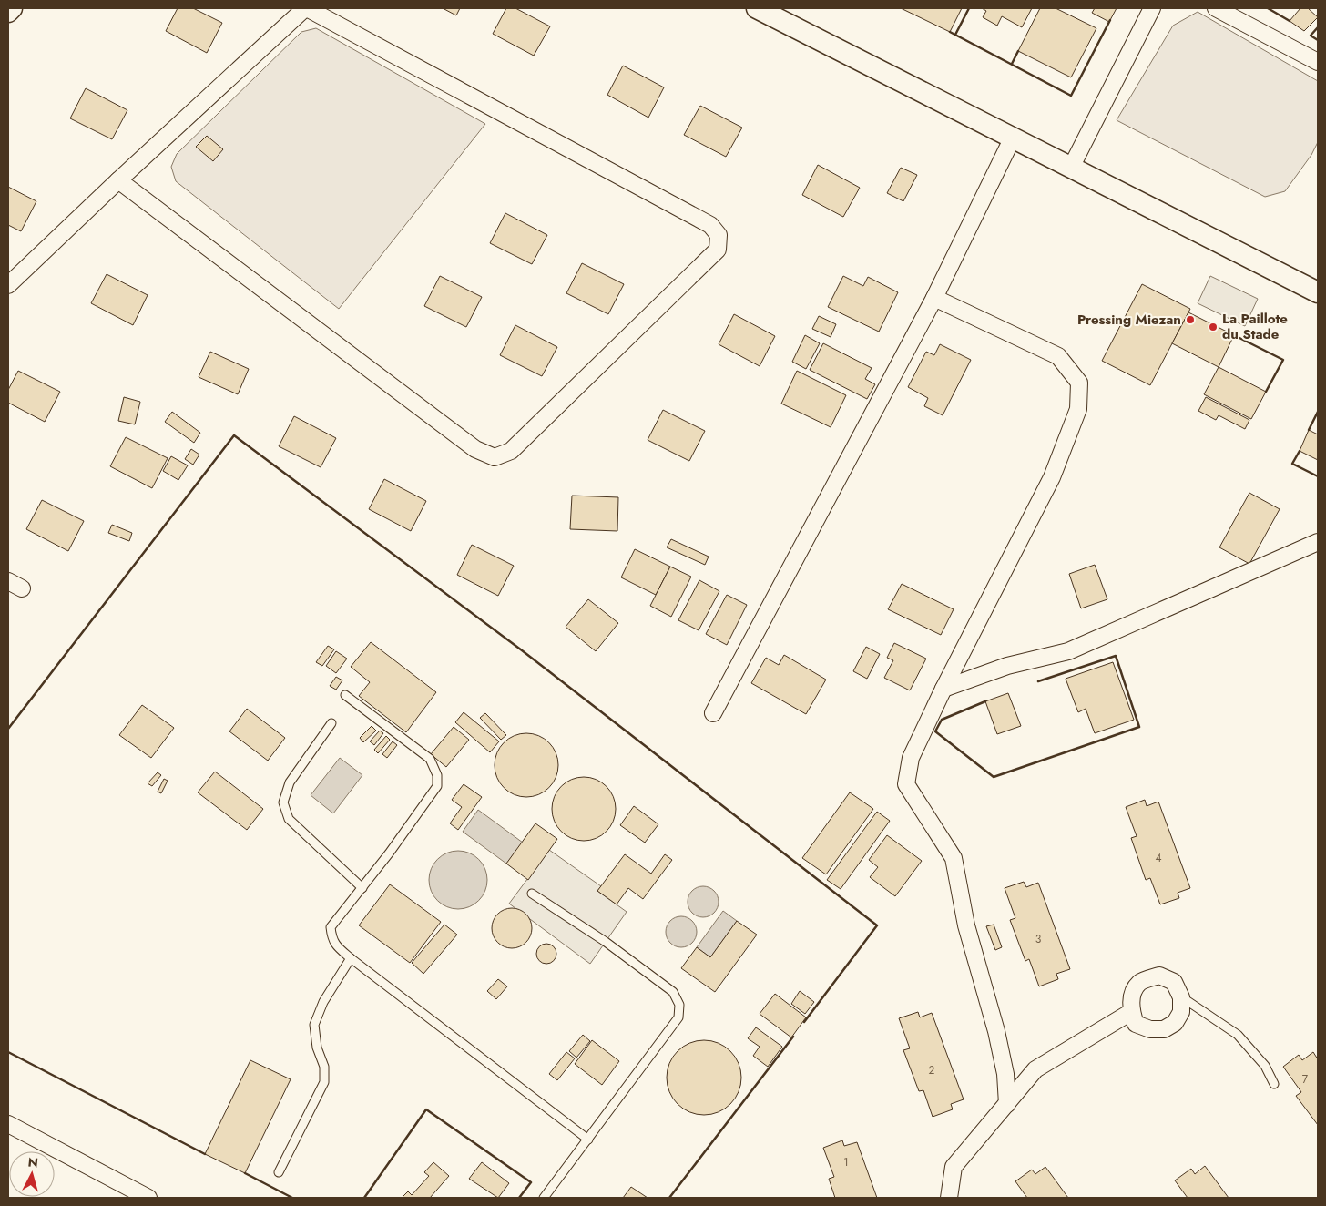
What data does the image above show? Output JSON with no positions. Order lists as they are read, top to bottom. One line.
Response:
{"places":["Pressing Miezan","La Paillote du Stade"],"house_numbers":["4","3","2","7","1"],"north":"top"}
